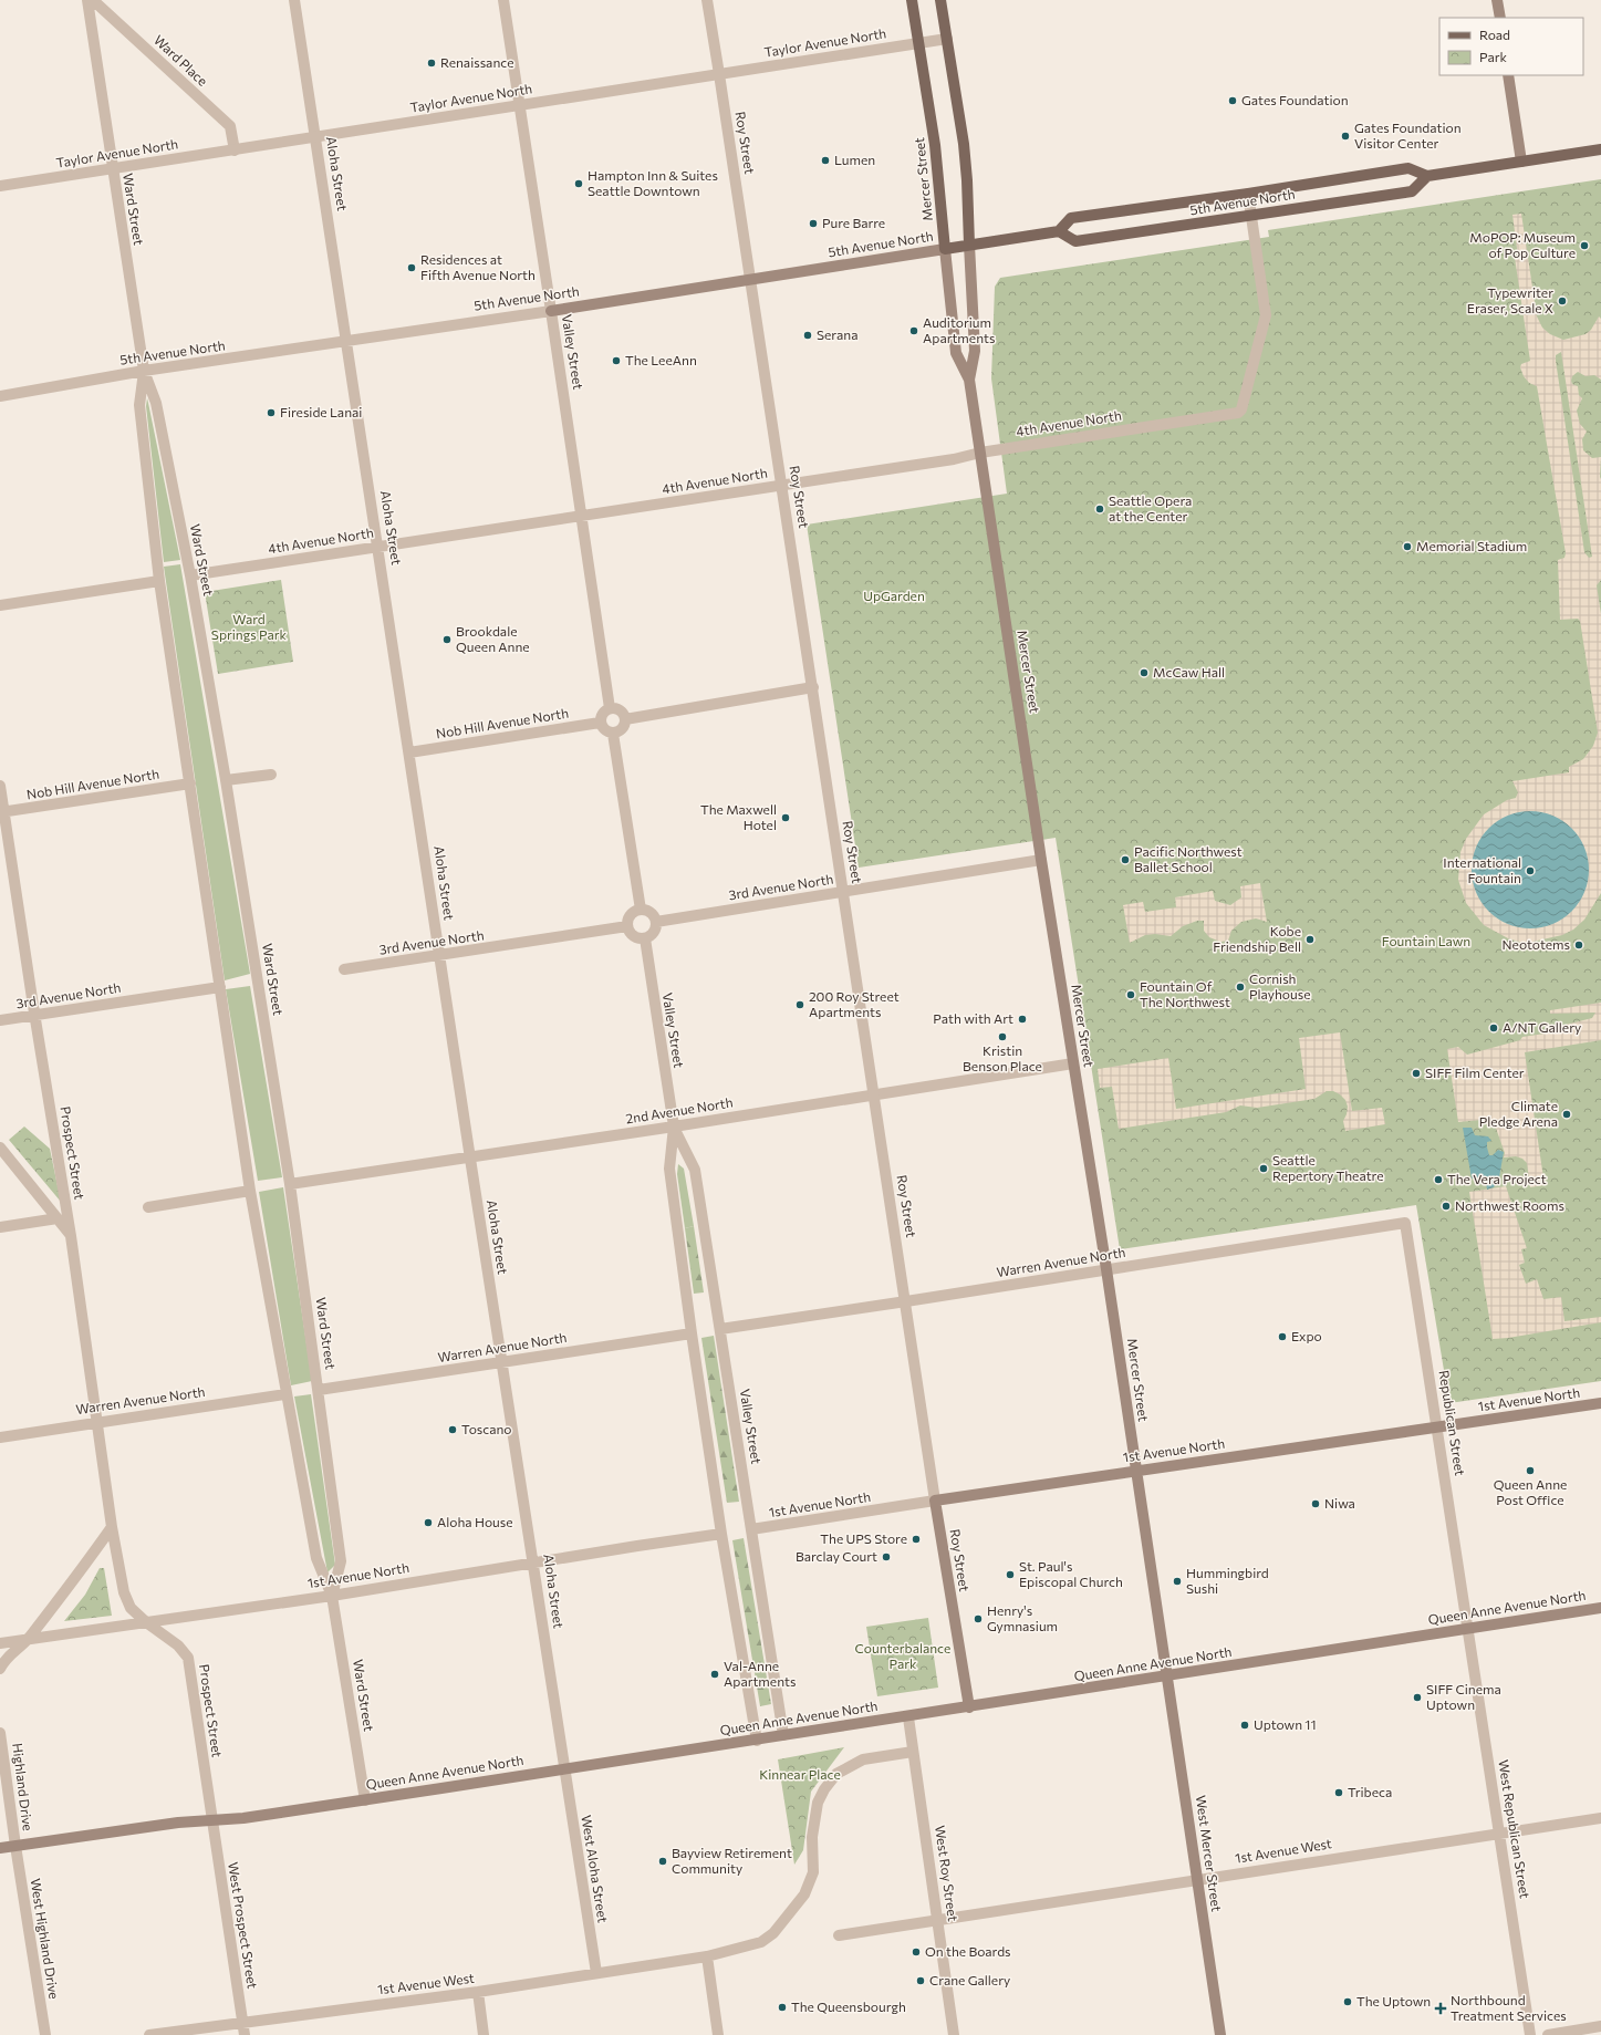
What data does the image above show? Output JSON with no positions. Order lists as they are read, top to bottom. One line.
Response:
{"streets":{"main road":["Roy Street","Mercer Street","5th Avenue North","1st Avenue North","Queen Anne Avenue North","West Mercer Street"],"street":["Taylor Avenue North","Ward Place","Aloha Street","Ward Street","Valley Street","4th Avenue North","Nob Hill Avenue North","3rd Avenue North","2nd Avenue North","Prospect Street","Warren Avenue North","Republican Street","Highland Drive","West Republican Street","1st Avenue West","West Aloha Street","West Roy Street","West Prospect Street","West Highland Drive"]},"crossings":[["Taylor Avenue North","Ward Place"],["Taylor Avenue North","Roy Street"],["Taylor Avenue North","Aloha Street"],["Taylor Avenue North","Mercer Street"],["Taylor Avenue North","Ward Street"],["Taylor Avenue North","Valley Street"],["Roy Street","5th Avenue North"],["Roy Street","4th Avenue North"],["Roy Street","3rd Avenue North"],["Roy Street","2nd Avenue North"],["Roy Street","Warren Avenue North"],["Roy Street","1st Avenue North"],["Roy Street","Queen Anne Avenue North"],["Aloha Street","5th Avenue North"],["Aloha Street","4th Avenue North"],["Aloha Street","Nob Hill Avenue North"],["Aloha Street","3rd Avenue North"],["Aloha Street","2nd Avenue North"],["Aloha Street","Warren Avenue North"],["Aloha Street","1st Avenue North"],["Aloha Street","Queen Anne Avenue North"],["Aloha Street","West Aloha Street"],["Mercer Street","5th Avenue North"],["Mercer Street","4th Avenue North"],["Mercer Street","3rd Avenue North"],["Mercer Street","2nd Avenue North"],["Mercer Street","Warren Avenue North"],["Mercer Street","1st Avenue North"],["Mercer Street","Queen Anne Avenue North"],["Mercer Street","West Mercer Street"],["5th Avenue North","Ward Street"],["5th Avenue North","Valley Street"],["5th Avenue North","4th Avenue North"],["Ward Street","4th Avenue North"],["Ward Street","Nob Hill Avenue North"],["Ward Street","3rd Avenue North"],["Ward Street","2nd Avenue North"],["Ward Street","Warren Avenue North"],["Ward Street","1st Avenue North"],["Ward Street","Queen Anne Avenue North"],["Valley Street","4th Avenue North"],["Valley Street","Nob Hill Avenue North"],["Valley Street","3rd Avenue North"],["Valley Street","2nd Avenue North"],["Valley Street","Warren Avenue North"],["Valley Street","1st Avenue North"],["Valley Street","Queen Anne Avenue North"],["Nob Hill Avenue North","Prospect Street"],["3rd Avenue North","Prospect Street"],["Prospect Street","Warren Avenue North"],["Prospect Street","1st Avenue North"],["Prospect Street","Queen Anne Avenue North"],["Prospect Street","West Prospect Street"],["Warren Avenue North","Republican Street"],["1st Avenue North","Republican Street"],["Republican Street","Queen Anne Avenue North"],["Republican Street","West Republican Street"],["Queen Anne Avenue North","Highland Drive"],["Queen Anne Avenue North","West Republican Street"],["Queen Anne Avenue North","West Mercer Street"],["Queen Anne Avenue North","West Aloha Street"],["Queen Anne Avenue North","West Roy Street"],["Queen Anne Avenue North","West Prospect Street"],["Queen Anne Avenue North","West Highland Drive"],["Highland Drive","West Highland Drive"],["West Republican Street","1st Avenue West"],["1st Avenue West","West Mercer Street"],["1st Avenue West","West Aloha Street"],["1st Avenue West","West Roy Street"],["1st Avenue West","West Prospect Street"]],"parks":["UpGarden","Ward Springs Park","Fountain Lawn","Counterbalance Park","Kinnear Place"],"places":{"other":["Renaissance","Gates Foundation","Gates Foundation Visitor Center","Lumen","Hampton Inn & Suites Seattle Downtown","Pure Barre","MoPOP: Museum of Pop Culture","Residences at Fifth Avenue North","Typewriter Eraser, Scale X","Auditorium Apartments","Serana","The LeeAnn","Fireside Lanai","Seattle Opera at the Center","Memorial Stadium","Brookdale Queen Anne","McCaw Hall","The Maxwell Hotel","Pacific Northwest Ballet School","International Fountain","Kobe Friendship Bell","Neototems","Cornish Playhouse","Fountain Of The Northwest","200 Roy Street Apartments","Path with Art","A/NT Gallery","Kristin Benson Place","SIFF Film Center","Climate Pledge Arena","Seattle Repertory Theatre","The Vera Project","Northwest Rooms","Expo","Toscano","Queen Anne Post Office","Niwa","Aloha House","The UPS Store","Barclay Court","St. Paul's Episcopal Church","Hummingbird Sushi","Henry's Gymnasium","Val-Anne Apartments","SIFF Cinema Uptown","Uptown 11","Tribeca","Bayview Retirement Community","On the Boards","Crane Gallery","The Uptown","The Queensbourgh"],"health":["Northbound Treatment Services"]},"legend":["Road","Park"]}
